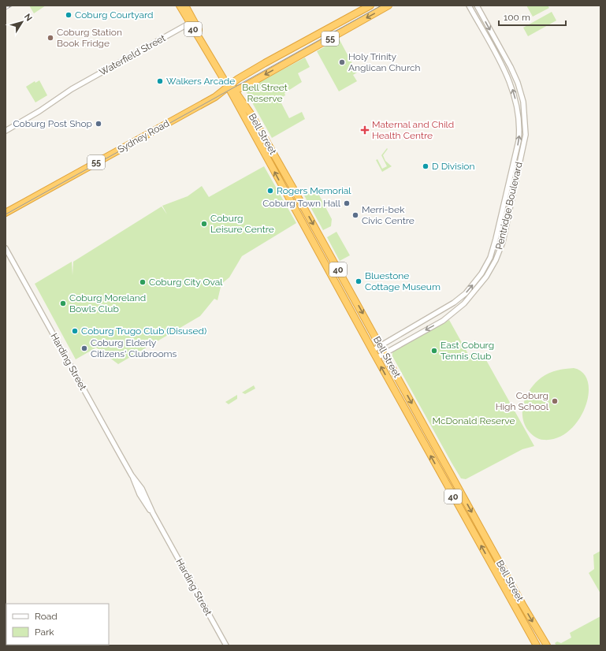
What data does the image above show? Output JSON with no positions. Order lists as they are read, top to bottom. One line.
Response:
{"streets":{"highway":["40","55","Bell Street","Sydney Road"],"street":["Waterfield Street","Pentridge Boulevard","Harding Street"]},"crossings":[["Waterfield Street","Bell Street"],["Bell Street","Sydney Road"],["Bell Street","Pentridge Boulevard"]],"parks":["Bell Street Reserve","McDonald Reserve"],"places":{"other":["Coburg Courtyard","Coburg Station Book Fridge","Holy Trinity Anglican Church","Walkers Arcade","Coburg Post Shop","D Division","Rogers Memorial","Coburg Town Hall","Merri-bek Civic Centre","Coburg Leisure Centre","Bluestone Cottage Museum","Coburg City Oval","Coburg Moreland Bowls Club","Coburg Trugo Club (Disused)","Coburg Elderly Citizens' Clubrooms","East Coburg Tennis Club","Coburg High School"],"health":["Maternal and Child Health Centre"]},"legend":["Road","Park"],"scale_bar":"100 m","north":"top right"}
